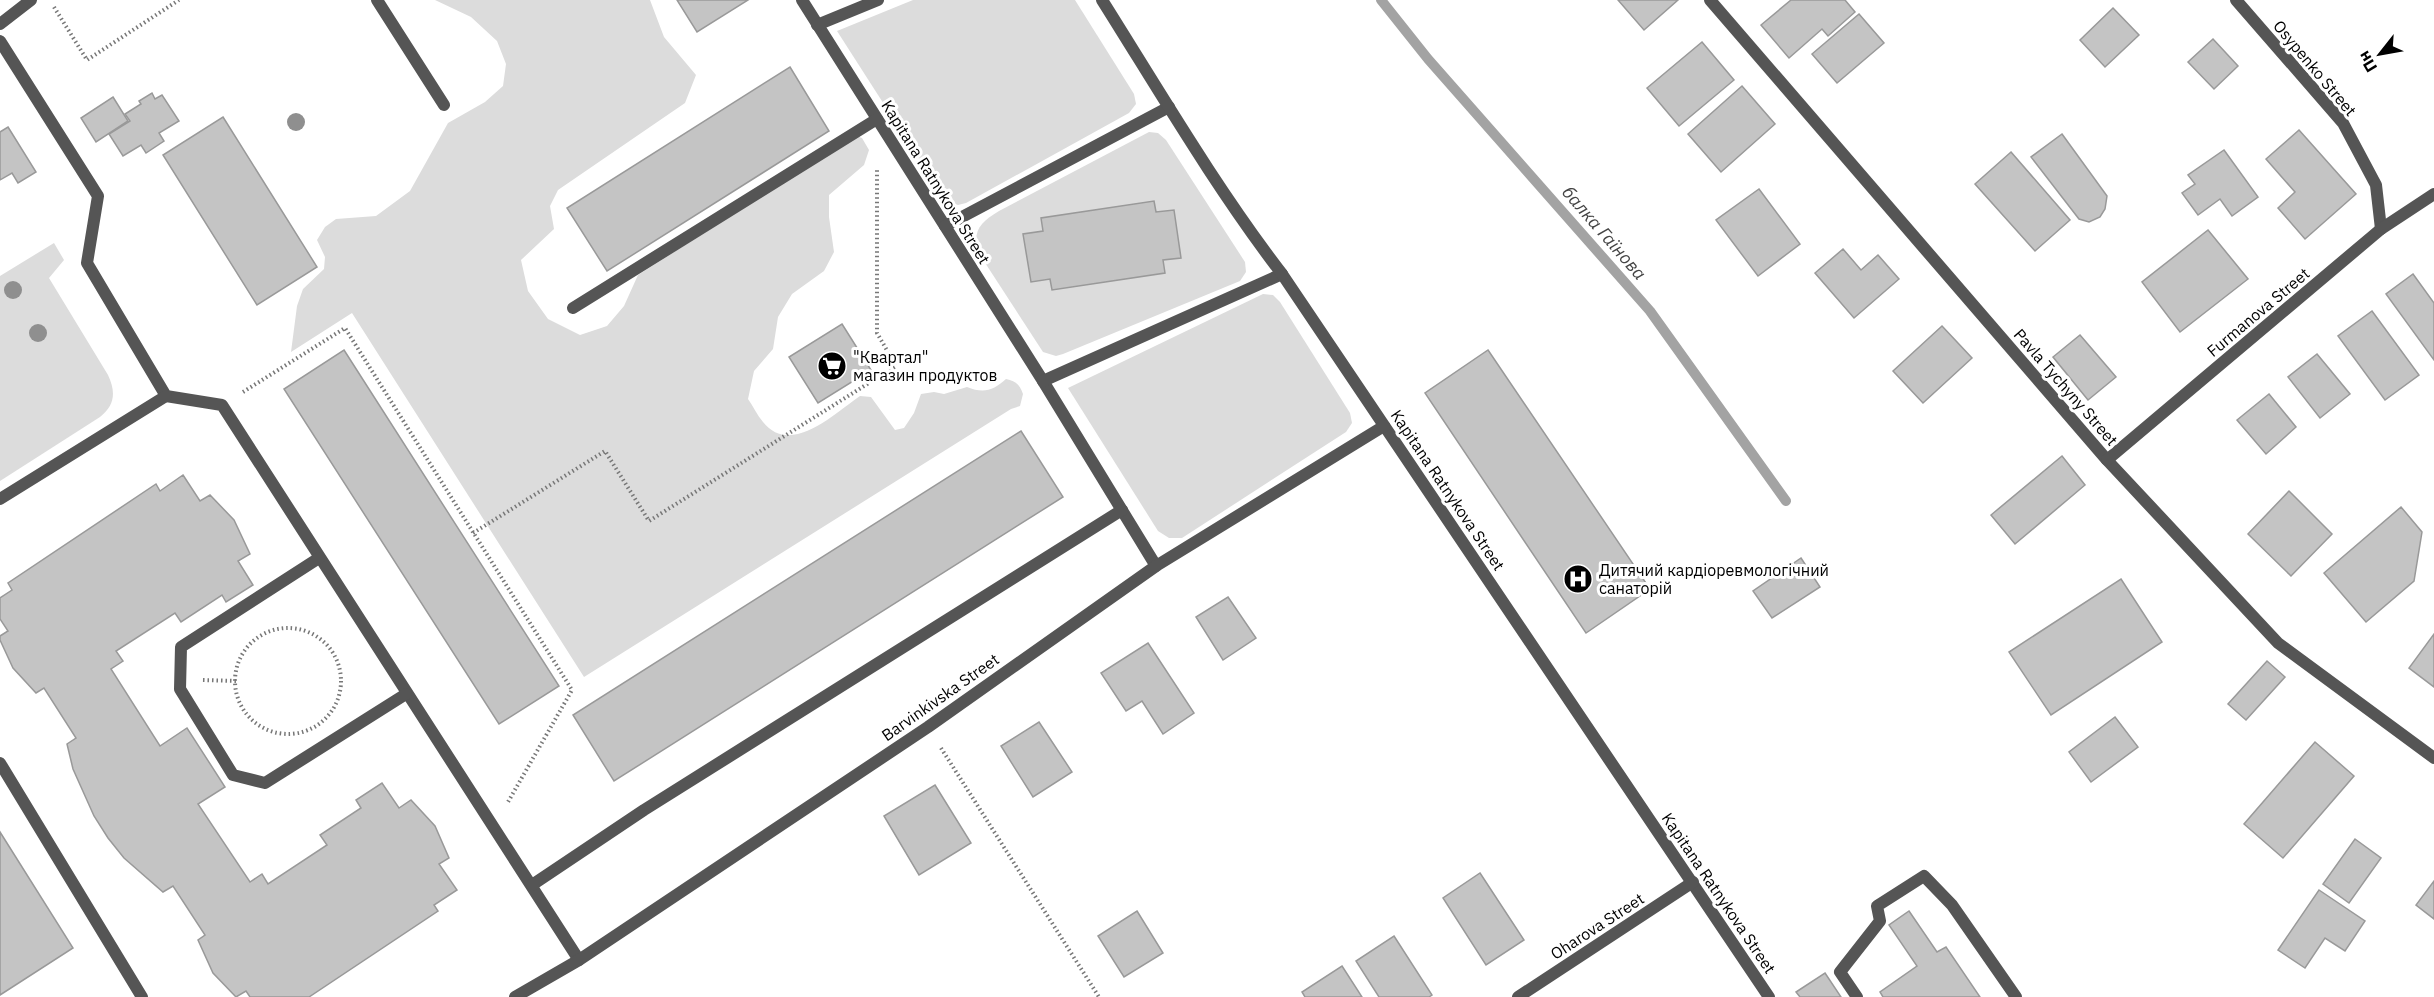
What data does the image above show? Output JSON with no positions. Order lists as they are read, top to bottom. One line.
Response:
{"streets":{"street":["Osypenko Street","Kapitana Ratnykova Street","Furmanova Street","Pavla Tychyny Street","Barvinkivska Street","Oharova Street"]},"crossings":[["Osypenko Street","Furmanova Street"],["Kapitana Ratnykova Street","Barvinkivska Street"],["Kapitana Ratnykova Street","Oharova Street"],["Furmanova Street","Pavla Tychyny Street"]],"water":["балка Гаїнова"],"places":{"supermarket":["\"Квартал\" магазин продуктов"],"hospital":["Дитячий кардіоревмологічний санаторій"]},"north":"bottom left"}
